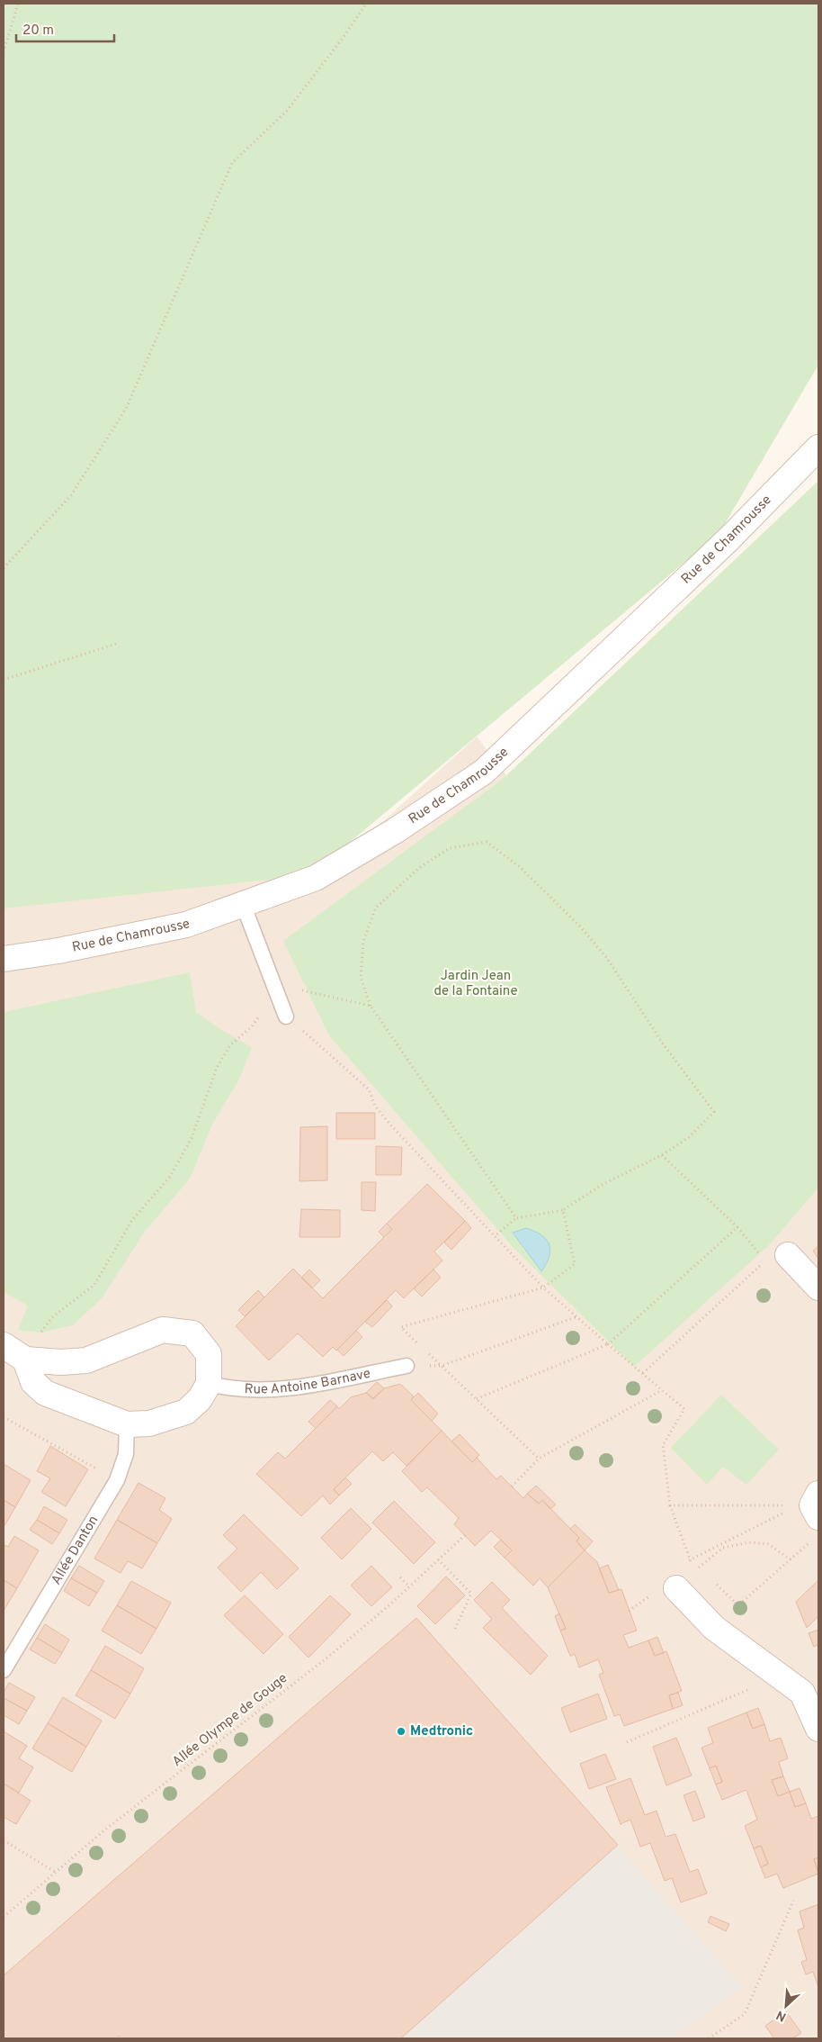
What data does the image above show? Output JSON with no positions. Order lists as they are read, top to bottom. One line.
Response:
{"streets":{"street":["Rue de Chamrousse"],"lane":["Rue Antoine Barnave","Allée Danton"],"path":["Allée Olympe de Gouge"]},"parks":["Jardin Jean de la Fontaine"],"places":["Medtronic"],"scale_bar":"20 m","north":"bottom left"}
